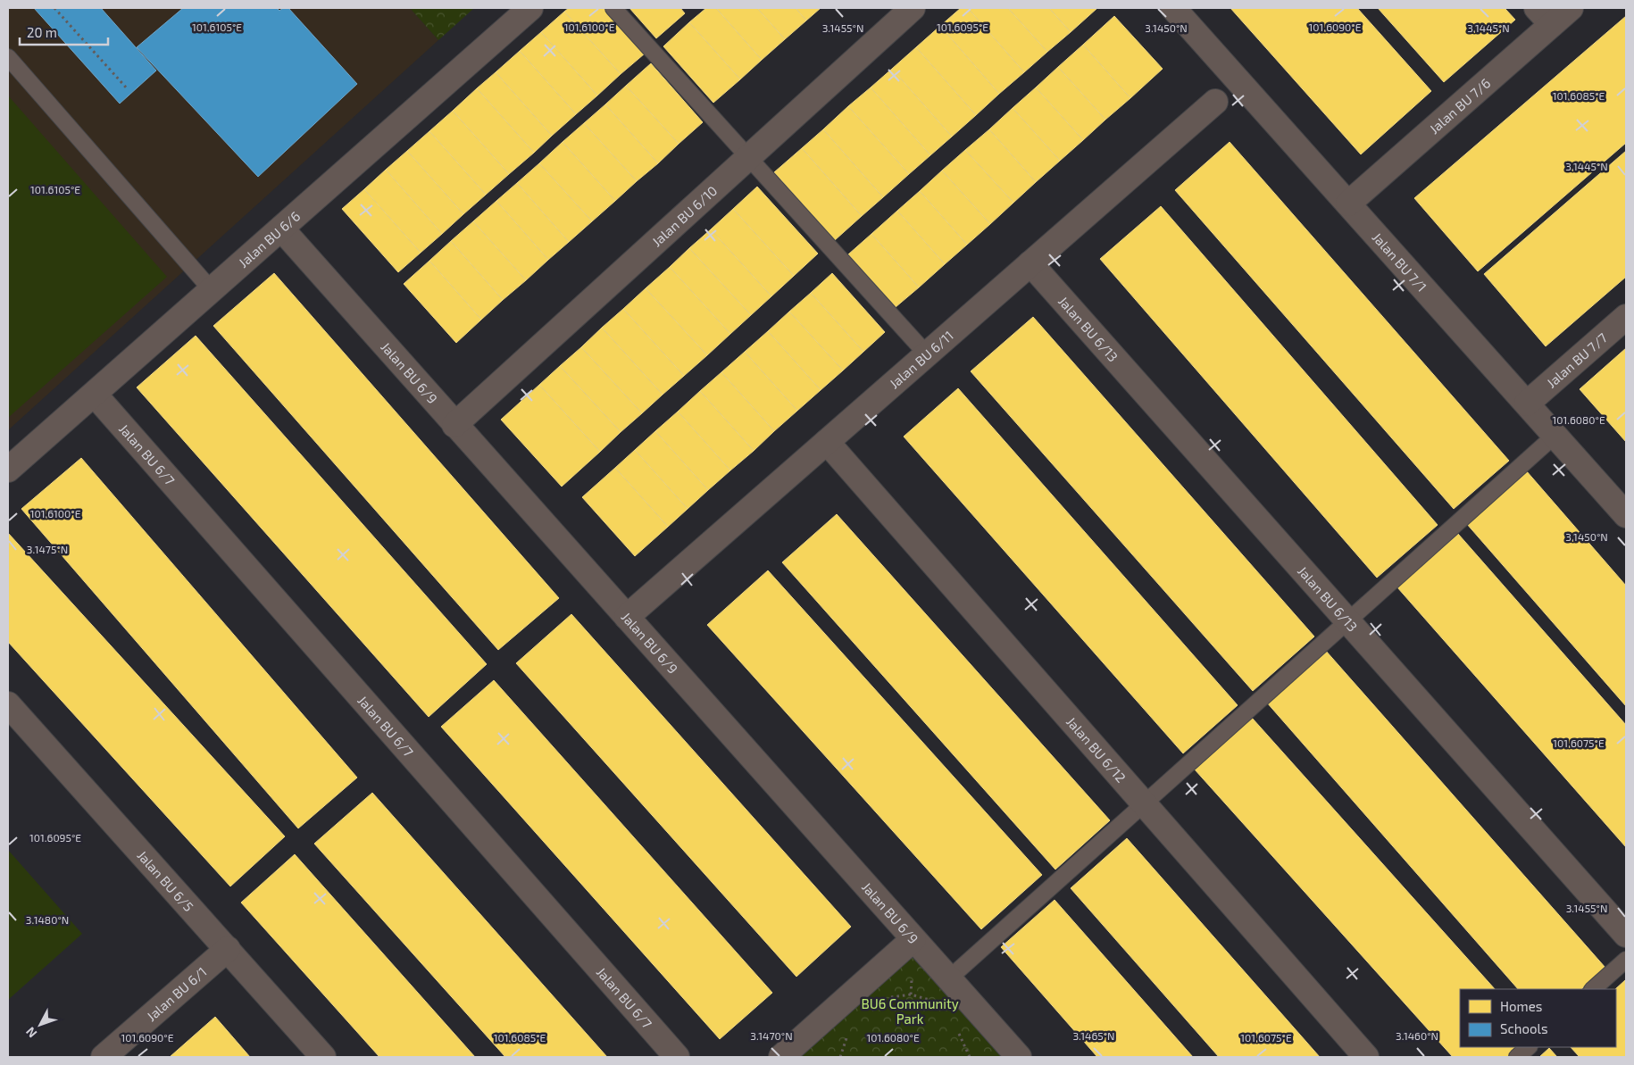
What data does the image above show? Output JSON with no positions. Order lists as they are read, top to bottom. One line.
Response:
{"streets":{"street":["Jalan BU 7/6","Jalan BU 6/10","Jalan BU 6/6","Jalan BU 7/1","Jalan BU 6/13","Jalan BU 6/11","Jalan BU 7/7","Jalan BU 6/9","Jalan BU 6/7","Jalan BU 6/12","Jalan BU 6/5","Jalan BU 6/1"]},"crossings":[["Jalan BU 7/6","Jalan BU 7/1"],["Jalan BU 6/10","Jalan BU 6/9"],["Jalan BU 6/6","Jalan BU 6/9"],["Jalan BU 6/6","Jalan BU 6/7"],["Jalan BU 7/1","Jalan BU 7/7"],["Jalan BU 6/13","Jalan BU 6/11"],["Jalan BU 6/11","Jalan BU 6/9"],["Jalan BU 6/11","Jalan BU 6/12"],["Jalan BU 6/5","Jalan BU 6/1"]],"parks":["BU6 Community Park"],"legend":["Homes","Schools"],"scale_bar":"20 m","north":"bottom left","coordinates":["101.6105°E","101.6100°E","101.6095°E","101.6090°E","3.1455°N","3.1450°N","3.1445°N","101.6085°E","101.6080°E","3.1475°N","101.6075°E","3.1480°N","3.1470°N","3.1465°N","3.1460°N"]}
